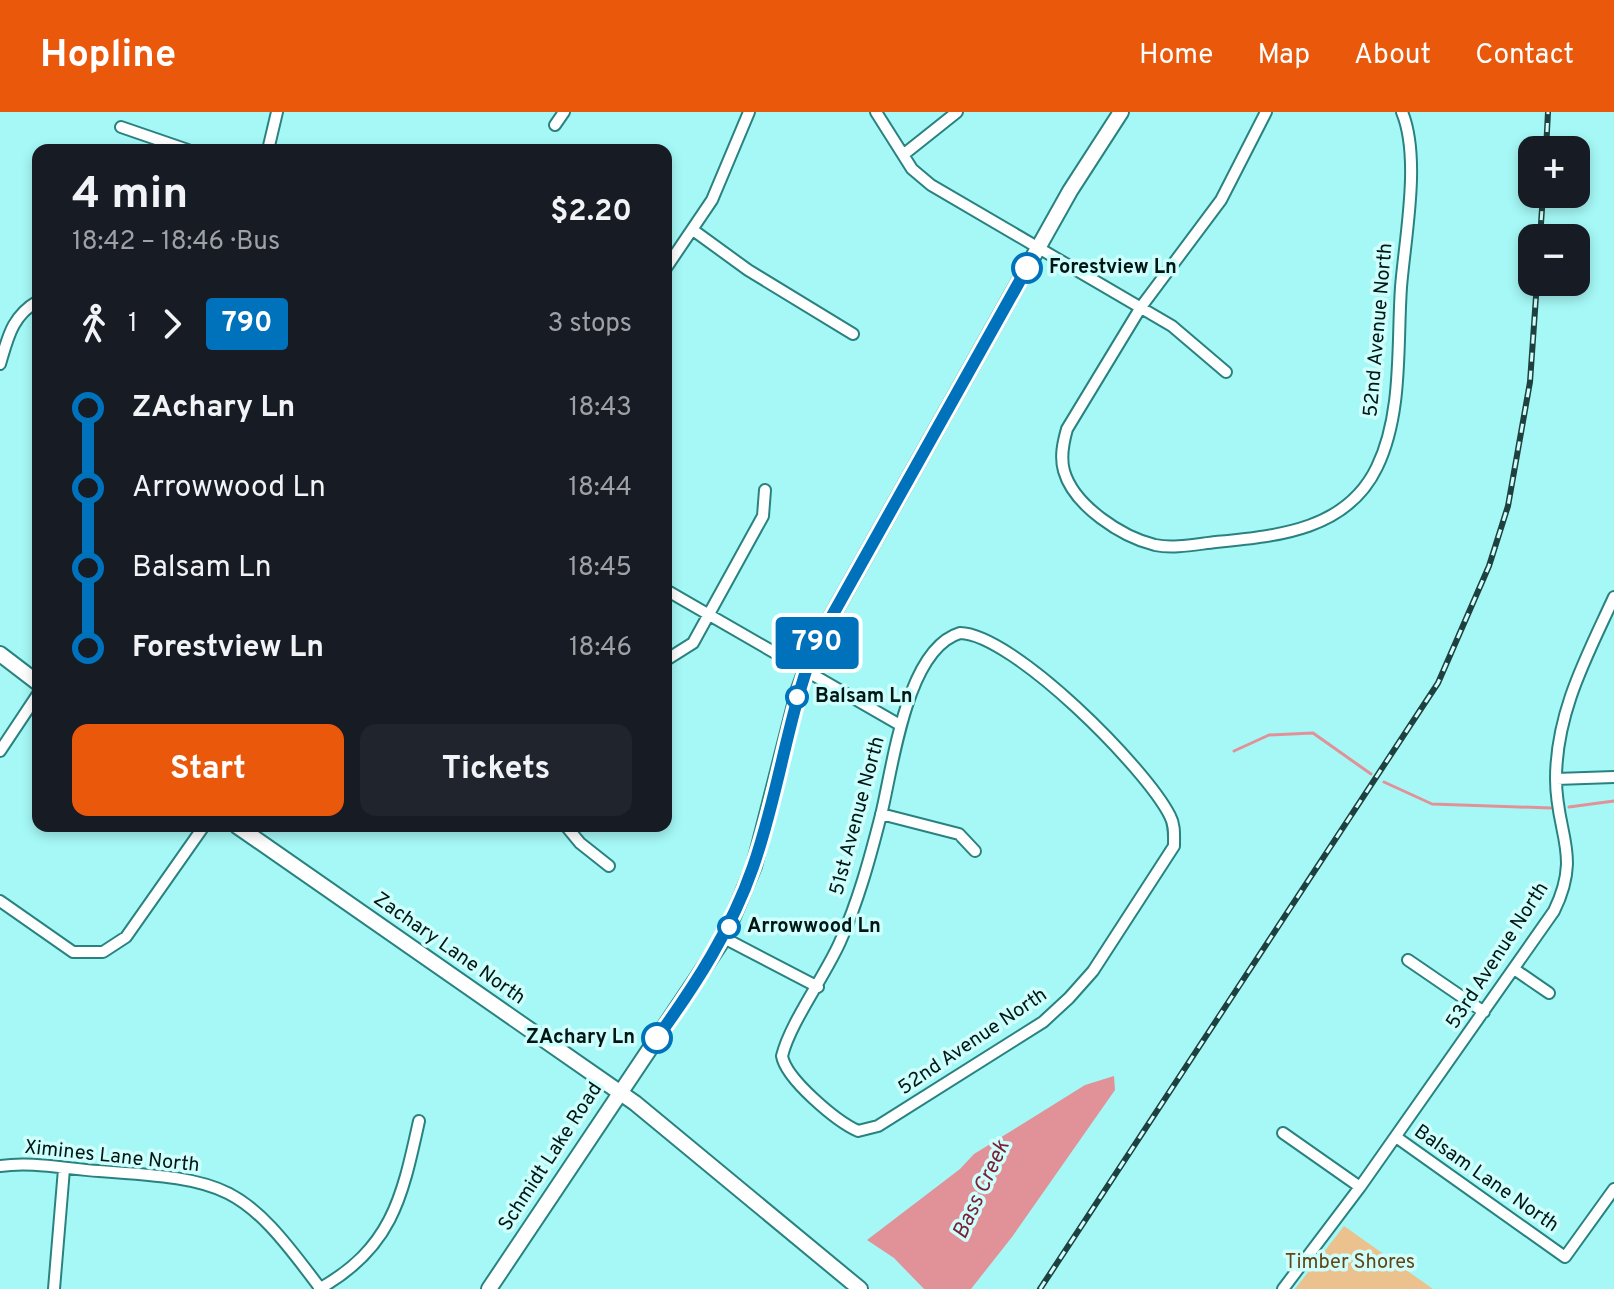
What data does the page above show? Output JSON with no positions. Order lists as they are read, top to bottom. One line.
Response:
{"streets":{"street":["52nd Avenue North","51st Avenue North","Zachary Lane North","53rd Avenue North","Ximines Lane North","Schmidt Lake Road","Balsam Lane North"]},"crossings":[["52nd Avenue North","51st Avenue North"],["Zachary Lane North","Schmidt Lake Road"],["53rd Avenue North","Balsam Lane North"]],"water":["Bass Creek"],"parks":["Timber Shores"],"places":["Forestview Ln","Balsam Ln","Arrowwood Ln","ZAchary Ln"],"lines":["bus line 790"],"page":{"header":"Hopline","nav":["Home","Map","About","Contact"],"on_map":"790","map_buttons":["+","−"],"heading":["4 min","18:42 – 18:46 · Bus","$2.20"],"legs":["1","790","3 stops"],"list":[{"name":"ZAchary Ln","value":"18:43"},{"name":"Arrowwood Ln","value":"18:44"},{"name":"Balsam Ln","value":"18:45"},{"name":"Forestview Ln","value":"18:46"}],"buttons":["Start","Tickets"]}}
